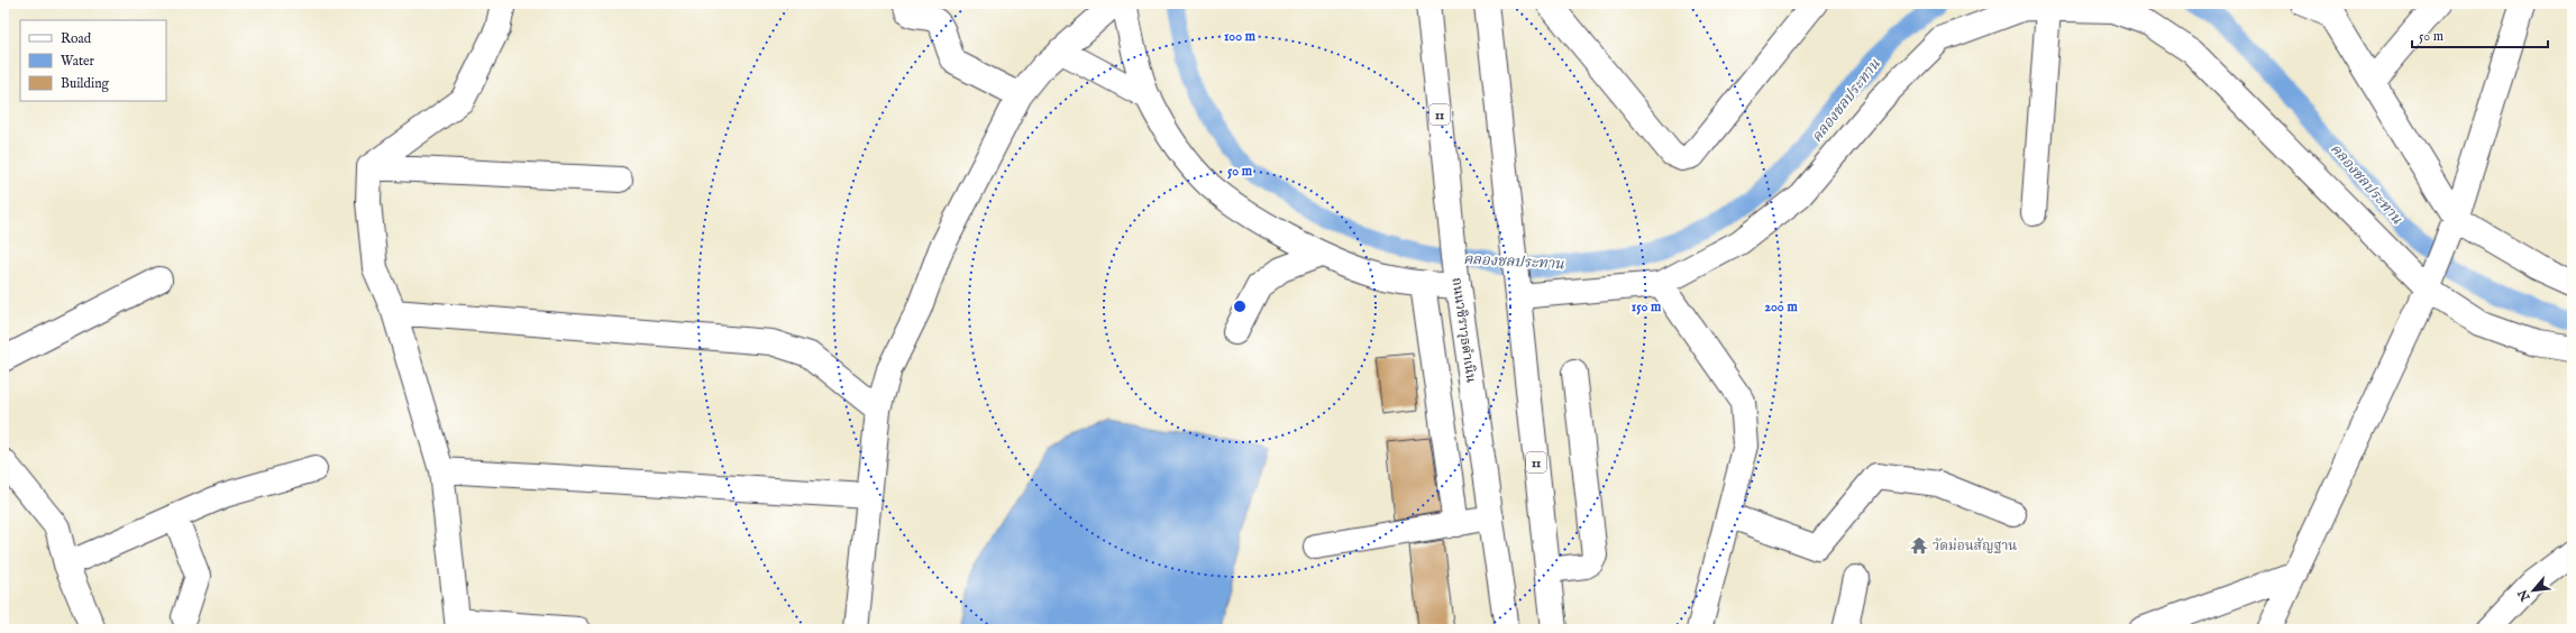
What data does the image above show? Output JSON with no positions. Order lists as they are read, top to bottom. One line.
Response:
{"streets":{"street":["11","ถนนวชิราวุธดำเนิน"]},"water":["คลองชลประทาน"],"places":{"temple":["วัดม่อนสัญฐาน"]},"legend":["Road","Water","Building"],"scale_bar":"50 m","north":"bottom left","rings":["100 m","50 m","150 m","200 m"]}
